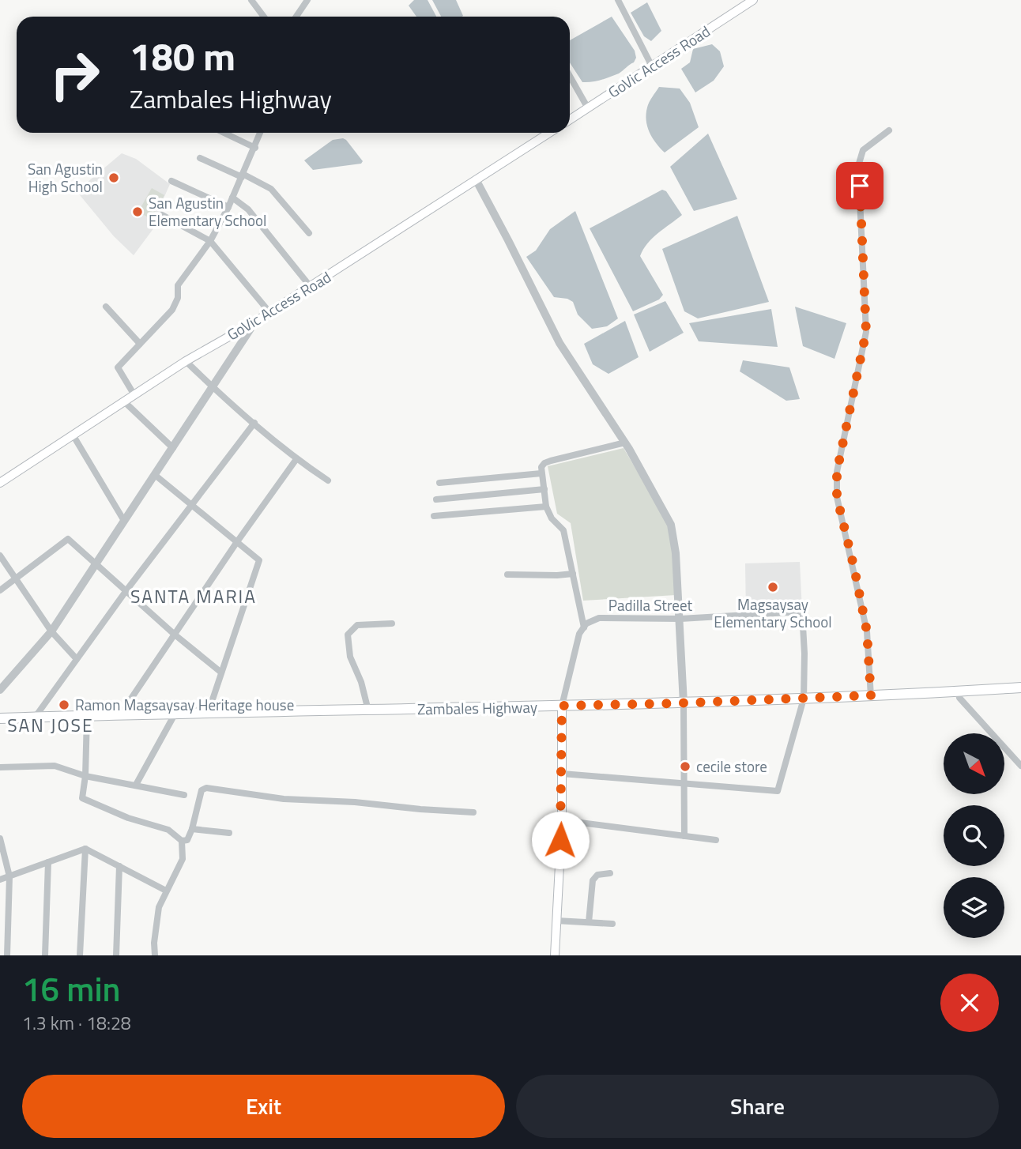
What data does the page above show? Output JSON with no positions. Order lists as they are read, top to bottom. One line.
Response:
{"streets":{"main road":["GoVic Access Road","Zambales Highway"],"street":["Padilla Street"]},"crossings":[["Padilla Street","Zambales Highway"]],"districts":["SANTA MARIA","SAN JOSE"],"places":["San Agustin High School","San Agustin Elementary School","Magsaysay Elementary School","Ramon Magsaysay Heritage house","cecile store"],"north":"bottom right","page":{"turn":["180 m","Zambales Highway"],"heading":["16 min","1.3 km · 18:28"],"buttons":["Exit","Share"]}}
